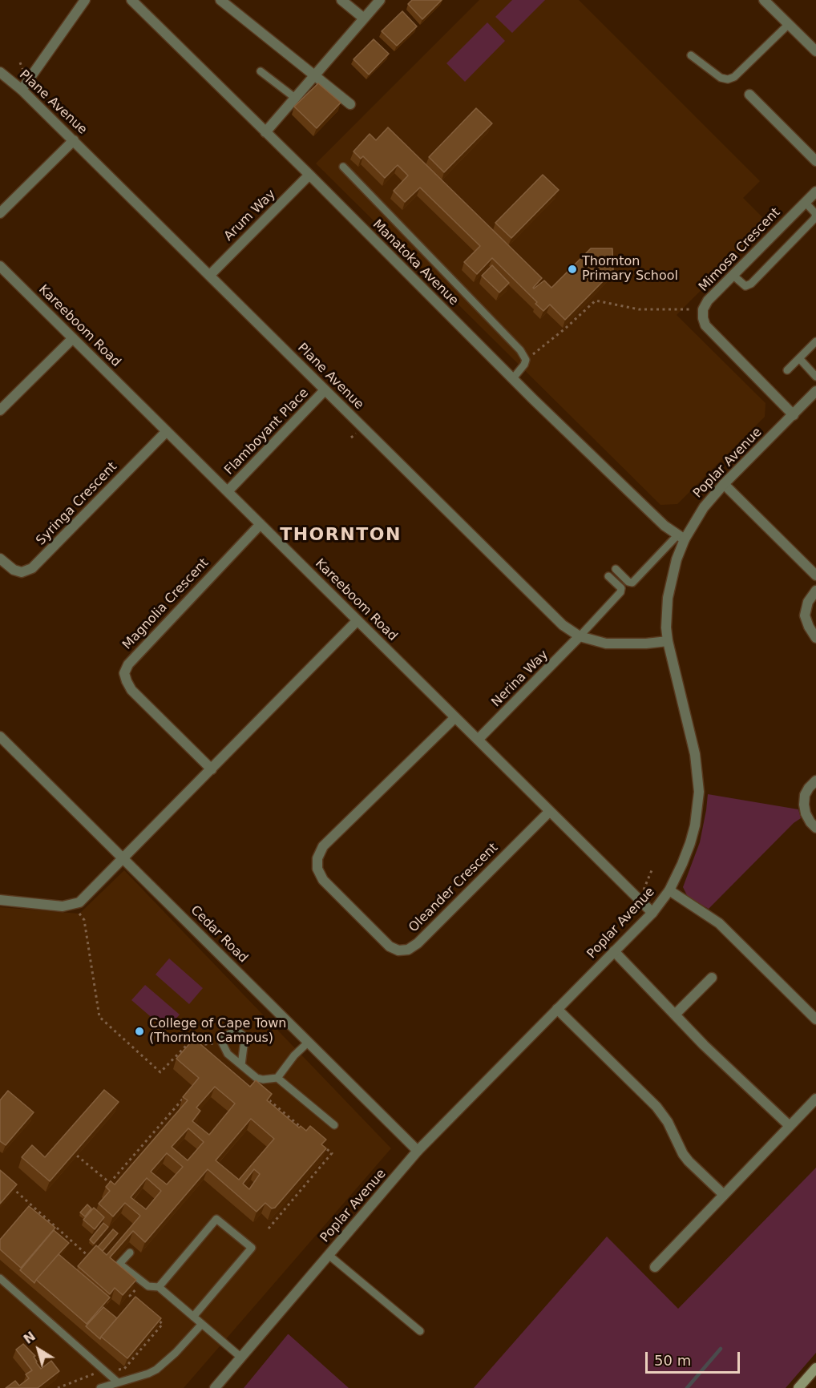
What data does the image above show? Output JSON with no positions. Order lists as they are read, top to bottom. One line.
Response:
{"streets":{"street":["Plane Avenue","Arum Way","Mimosa Crescent","Manatoka Avenue","Kareeboom Road","Flamboyant Place","Poplar Avenue","Syringa Crescent","Magnolia Crescent","Nerina Way","Oleander Crescent","Cedar Road"]},"crossings":[["Plane Avenue","Arum Way"],["Plane Avenue","Flamboyant Place"],["Plane Avenue","Poplar Avenue"],["Plane Avenue","Nerina Way"],["Arum Way","Manatoka Avenue"],["Mimosa Crescent","Poplar Avenue"],["Manatoka Avenue","Poplar Avenue"],["Kareeboom Road","Flamboyant Place"],["Kareeboom Road","Poplar Avenue"],["Kareeboom Road","Syringa Crescent"],["Kareeboom Road","Magnolia Crescent"],["Kareeboom Road","Nerina Way"],["Kareeboom Road","Oleander Crescent"],["Poplar Avenue","Cedar Road"]],"districts":["THORNTON"],"places":["Thornton Primary School","College of Cape Town (Thornton Campus)"],"scale_bar":"50 m","north":"top left"}
